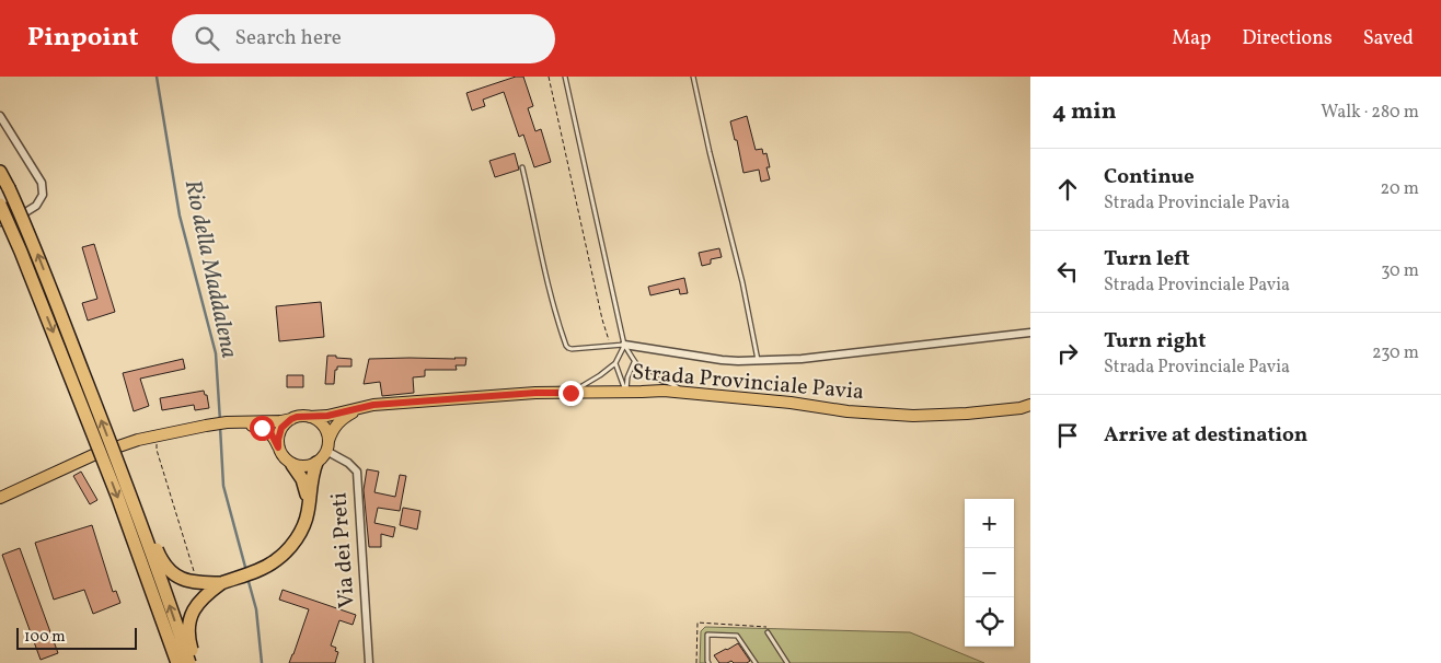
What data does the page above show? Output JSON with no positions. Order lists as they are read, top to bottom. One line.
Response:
{"streets":{"main road":["Strada Provinciale Pavia"],"street":["Via dei Preti"]},"crossings":[["Strada Provinciale Pavia","Via dei Preti"]],"water":["Rio della Maddalena"],"scale_bar":"100 m","page":{"header":"Pinpoint","search":"Search here","nav":["Map","Directions","Saved"],"heading":["4 min","Walk · 280 m"],"list":[["Continue","Strada Provinciale Pavia","20 m"],["Turn left","Strada Provinciale Pavia","30 m"],["Turn right","Strada Provinciale Pavia","230 m"],"Arrive at destination"],"map_buttons":["+","−"],"scale":"100 m"}}
